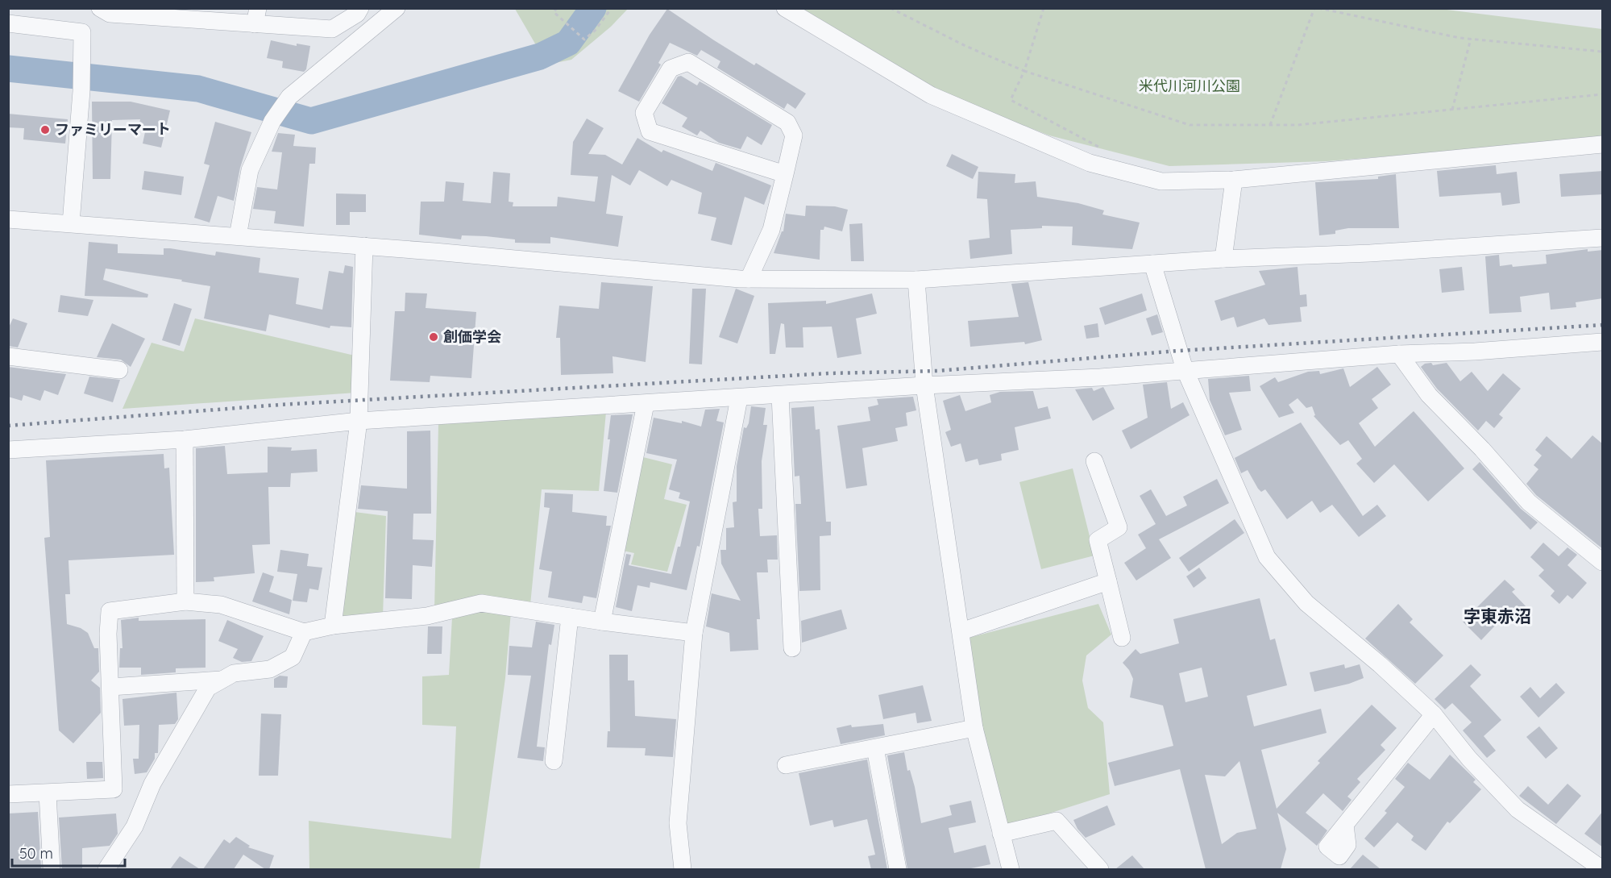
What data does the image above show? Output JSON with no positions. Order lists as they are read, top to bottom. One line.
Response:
{"districts":["字東赤沼"],"parks":["米代川河川公園"],"places":["ファミリーマート","創価学会"],"scale_bar":"50 m"}
